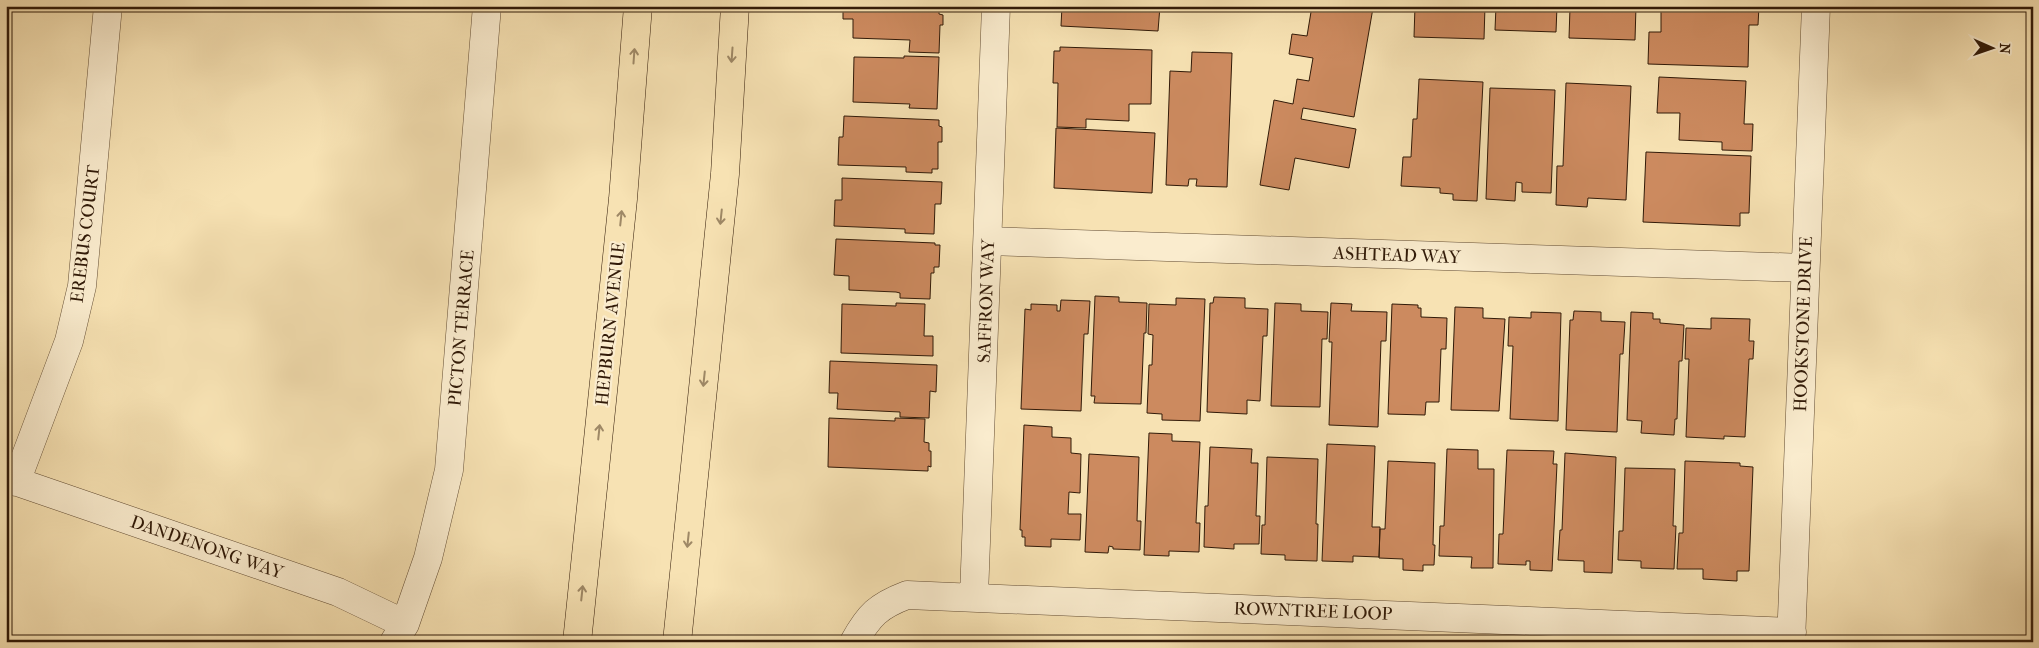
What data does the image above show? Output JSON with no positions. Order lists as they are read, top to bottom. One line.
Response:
{"streets":{"main road":["HEPBURN AVENUE"],"street":["EREBUS COURT","ASHTEAD WAY","SAFFRON WAY","HOOKSTONE DRIVE","PICTON TERRACE","DANDENONG WAY","ROWNTREE LOOP"]},"crossings":[["EREBUS COURT","DANDENONG WAY"],["ASHTEAD WAY","SAFFRON WAY"],["ASHTEAD WAY","HOOKSTONE DRIVE"],["SAFFRON WAY","ROWNTREE LOOP"],["HOOKSTONE DRIVE","ROWNTREE LOOP"],["PICTON TERRACE","DANDENONG WAY"]],"north":"right"}
